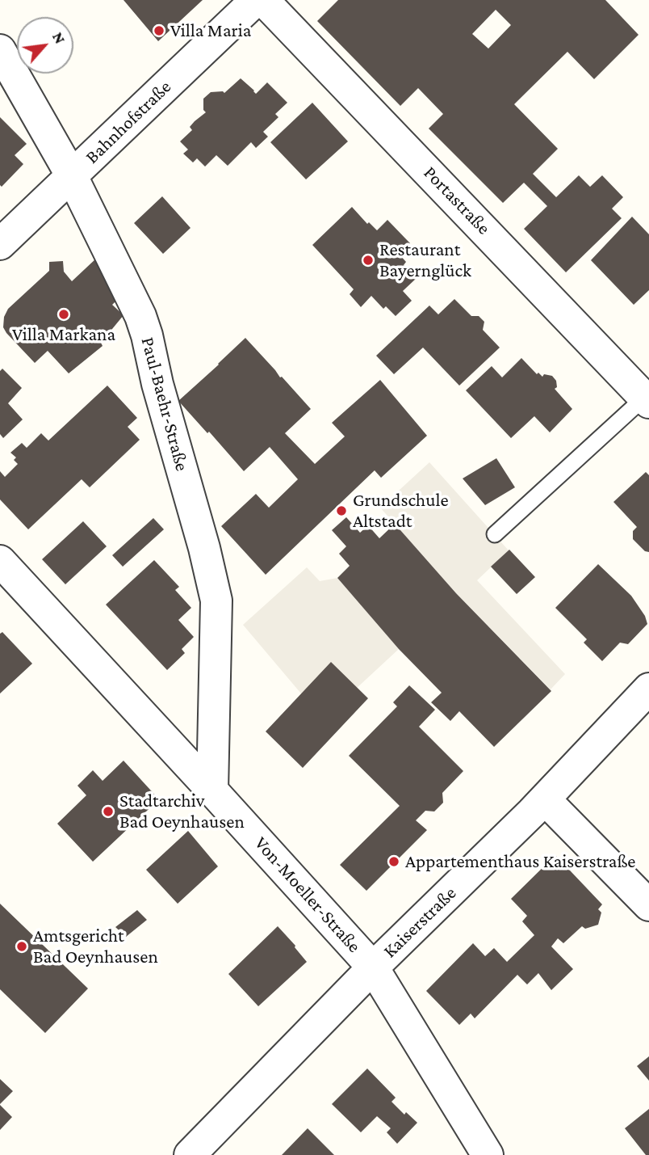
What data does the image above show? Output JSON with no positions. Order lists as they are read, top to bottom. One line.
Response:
{"streets":{"street":["Bahnhofstraße","Portastraße","Paul-Baehr-Straße","Von-Moeller-Straße","Kaiserstraße"]},"crossings":[["Bahnhofstraße","Paul-Baehr-Straße"],["Paul-Baehr-Straße","Von-Moeller-Straße"],["Von-Moeller-Straße","Kaiserstraße"]],"places":["Villa Maria","Restaurant Bayernglück","Villa Markana","Grundschule Altstadt","Stadtarchiv Bad Oeynhausen","Appartementhaus Kaiserstraße","Amtsgericht Bad Oeynhausen"],"north":"top right"}
